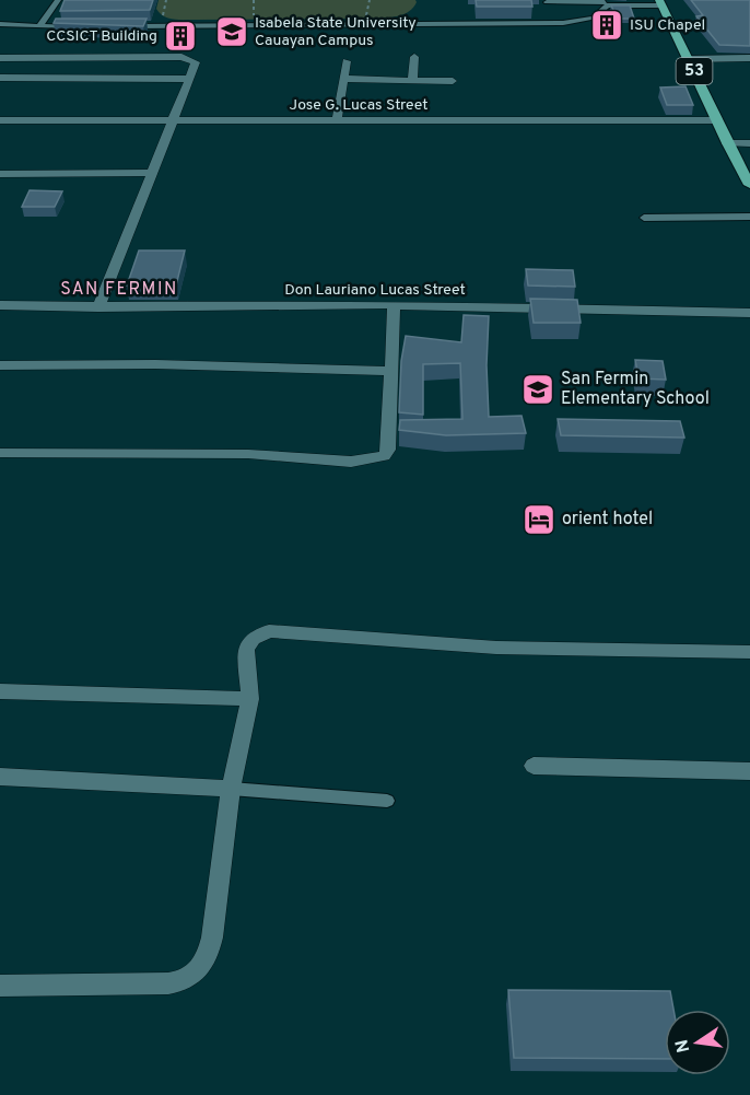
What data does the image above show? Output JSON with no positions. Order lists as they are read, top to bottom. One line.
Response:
{"streets":{"highway":["53"],"street":["Jose G. Lucas Street","Don Lauriano Lucas Street"]},"crossings":[["53","Jose G. Lucas Street"]],"districts":["SAN FERMIN"],"places":{"building":["ISU Chapel","CCSICT Building"],"school or university":["Isabela State University Cauayan Campus","San Fermin Elementary School"],"hotel":["orient hotel"]},"north":"left"}
